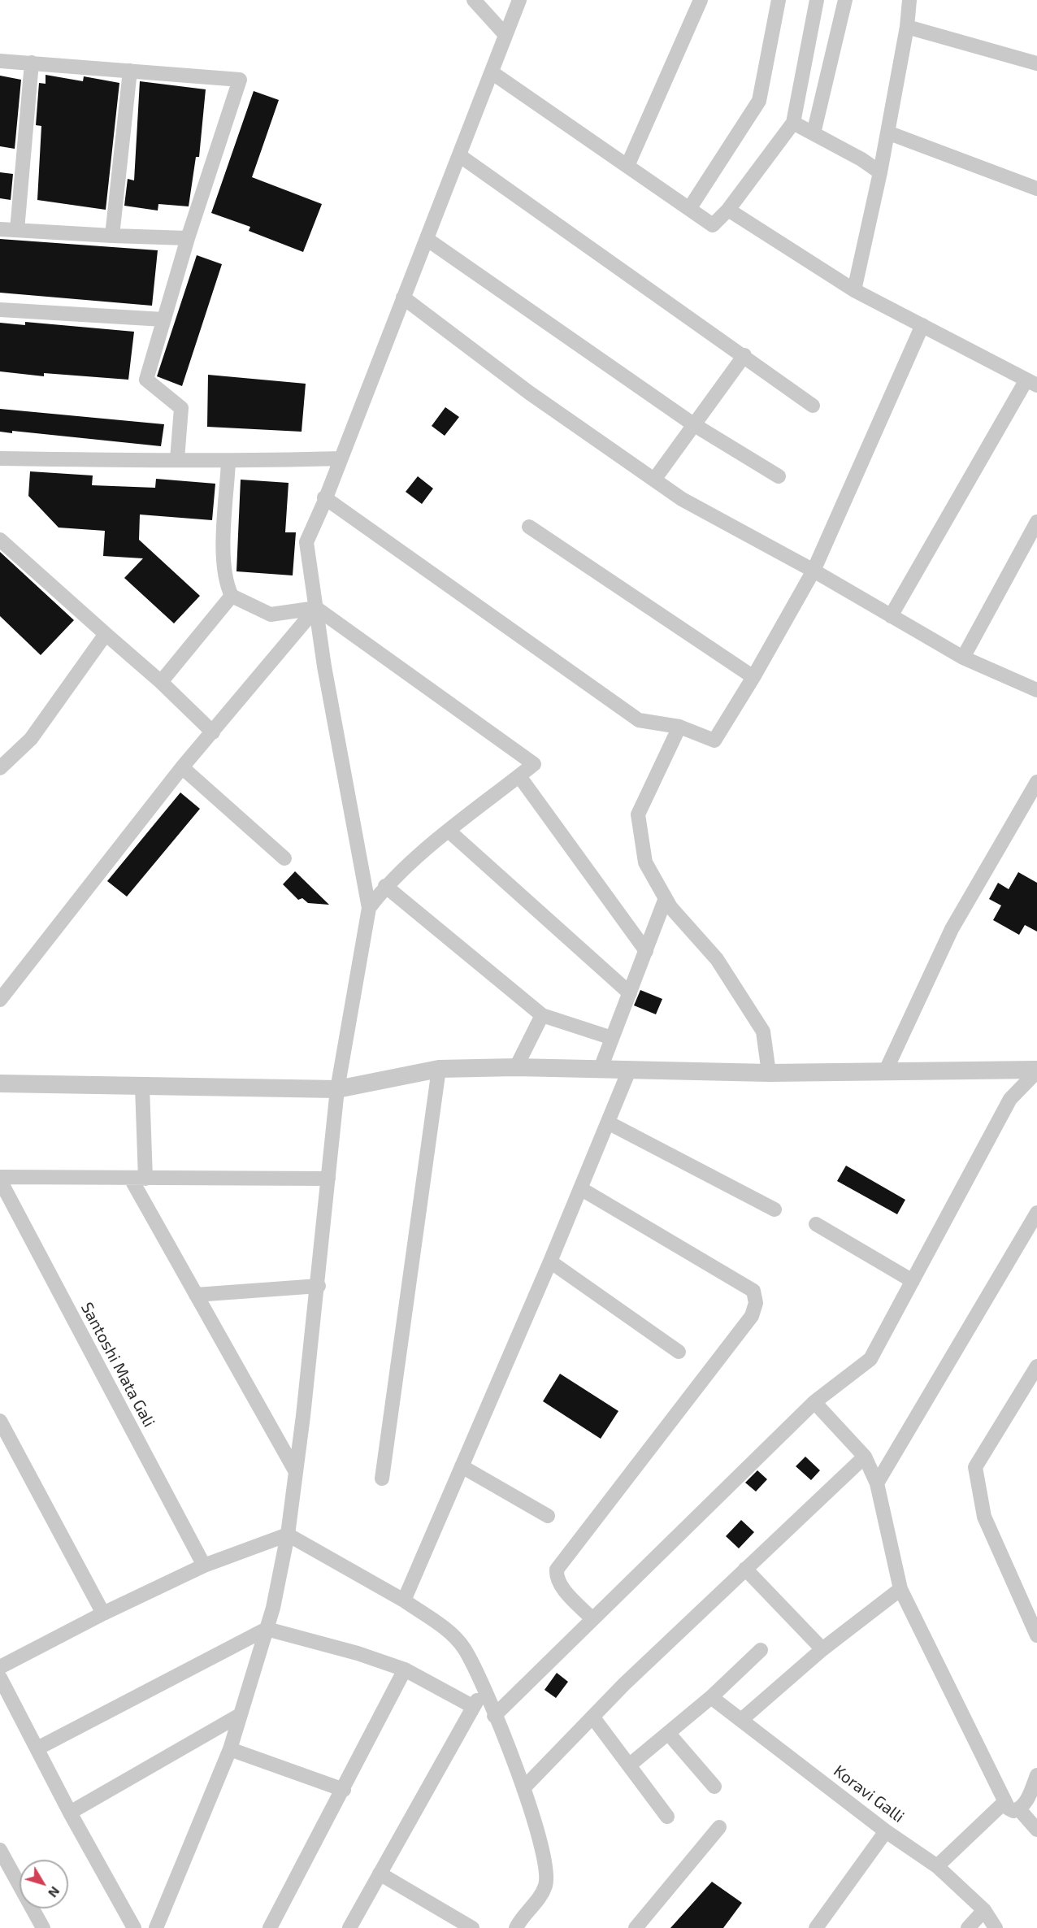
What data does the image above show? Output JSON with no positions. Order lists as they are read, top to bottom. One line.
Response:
{"streets":{"street":["Santoshi Mata Gali","Koravi Galli"]},"north":"bottom right"}
